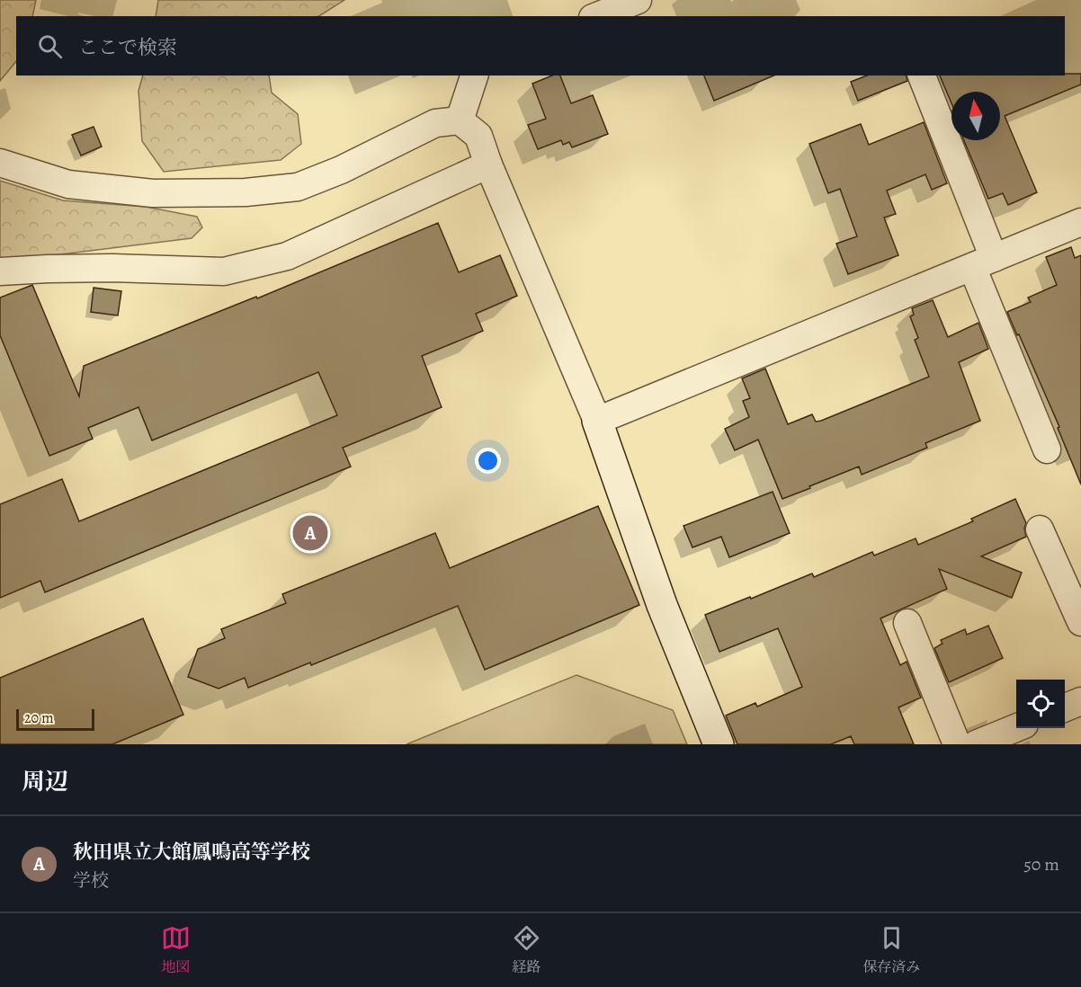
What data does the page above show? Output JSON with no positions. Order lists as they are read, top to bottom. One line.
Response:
{"scale_bar":"20 m","north":"top","page":{"search":"ここで検索","pins":"A","scale":"20 m","heading":"周辺","list":[{"mark":"A","name":"秋田県立大館鳳鳴高等学校","note":"学校","value":"50 m"}],"nav":["地図","経路","保存済み"]}}
